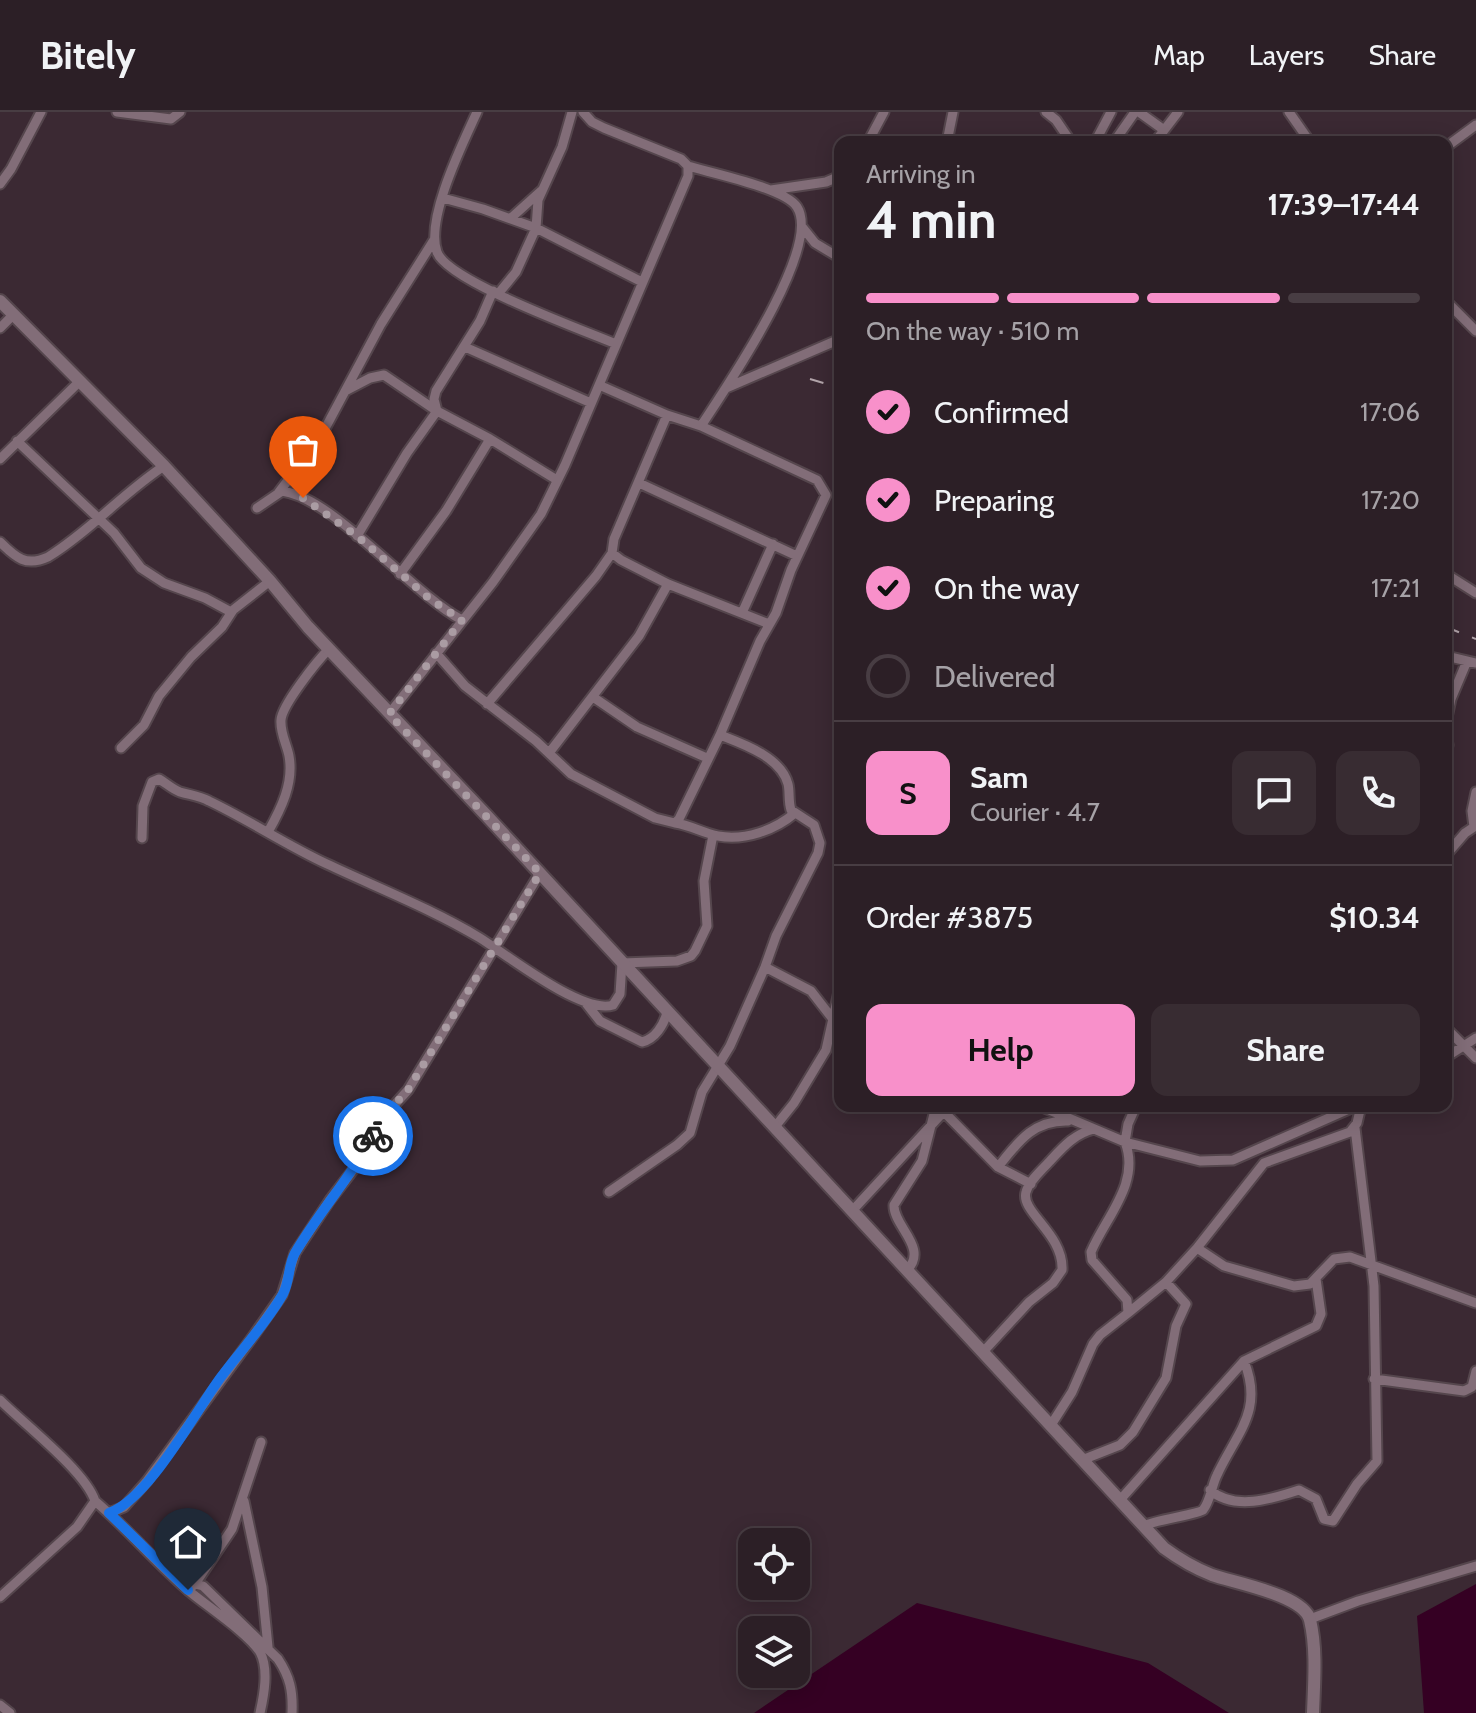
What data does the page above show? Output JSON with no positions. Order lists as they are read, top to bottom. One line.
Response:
{"page":{"header":"Bitely","nav":["Map","Layers","Share"],"heading":["4 min","Arriving in","17:39–17:44"],"panel":["Sam","Courier · 4.7","Order #3875","$10.34"],"bar":"On the way · 510 m","list":[["Confirmed","17:06"],["Preparing","17:20"],["On the way","17:21"],"Delivered"],"round":"S","buttons":["Help","Share"]}}
